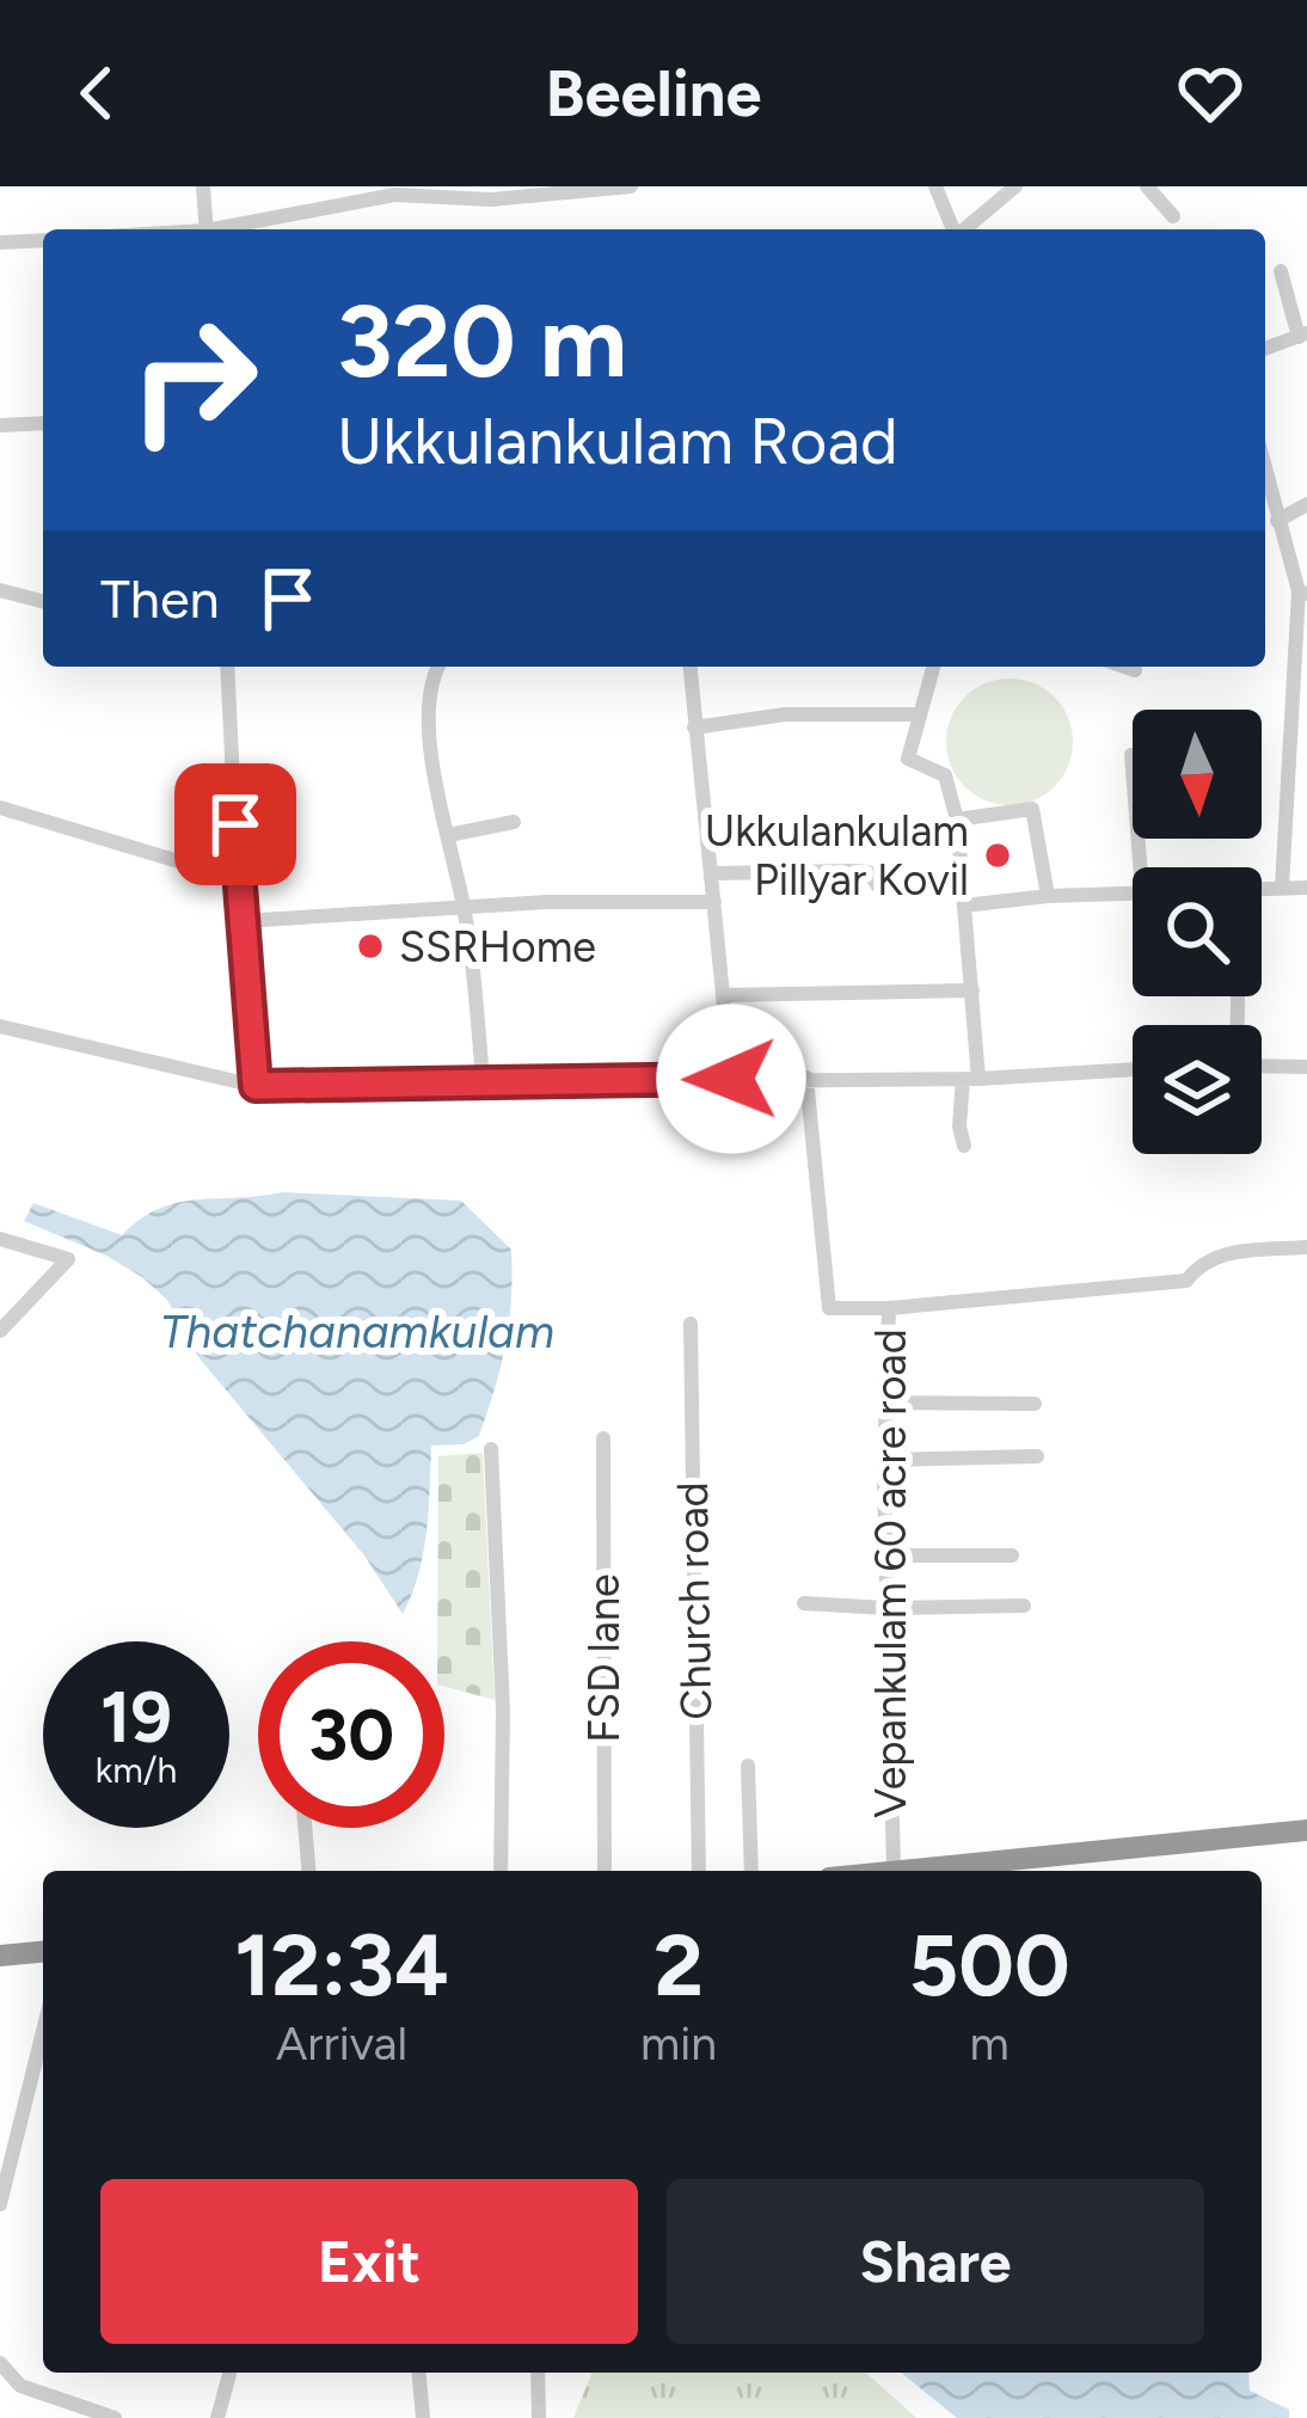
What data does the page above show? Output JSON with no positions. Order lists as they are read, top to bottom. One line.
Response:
{"streets":{"street":["Vepankulam 60 acre road","Church road","FSD lane"]},"water":["Thatchanamkulam"],"places":["Ukkulankulam Pillyar Kovil","SSRHome"],"north":"bottom","page":{"header":"Beeline","turn":["320 m","Ukkulankulam Road"],"then":"Then","speed":"19 km/h","limit":"30","eta":["12:34","Arrival","2","min","500","m"],"buttons":["Exit","Share"]}}
